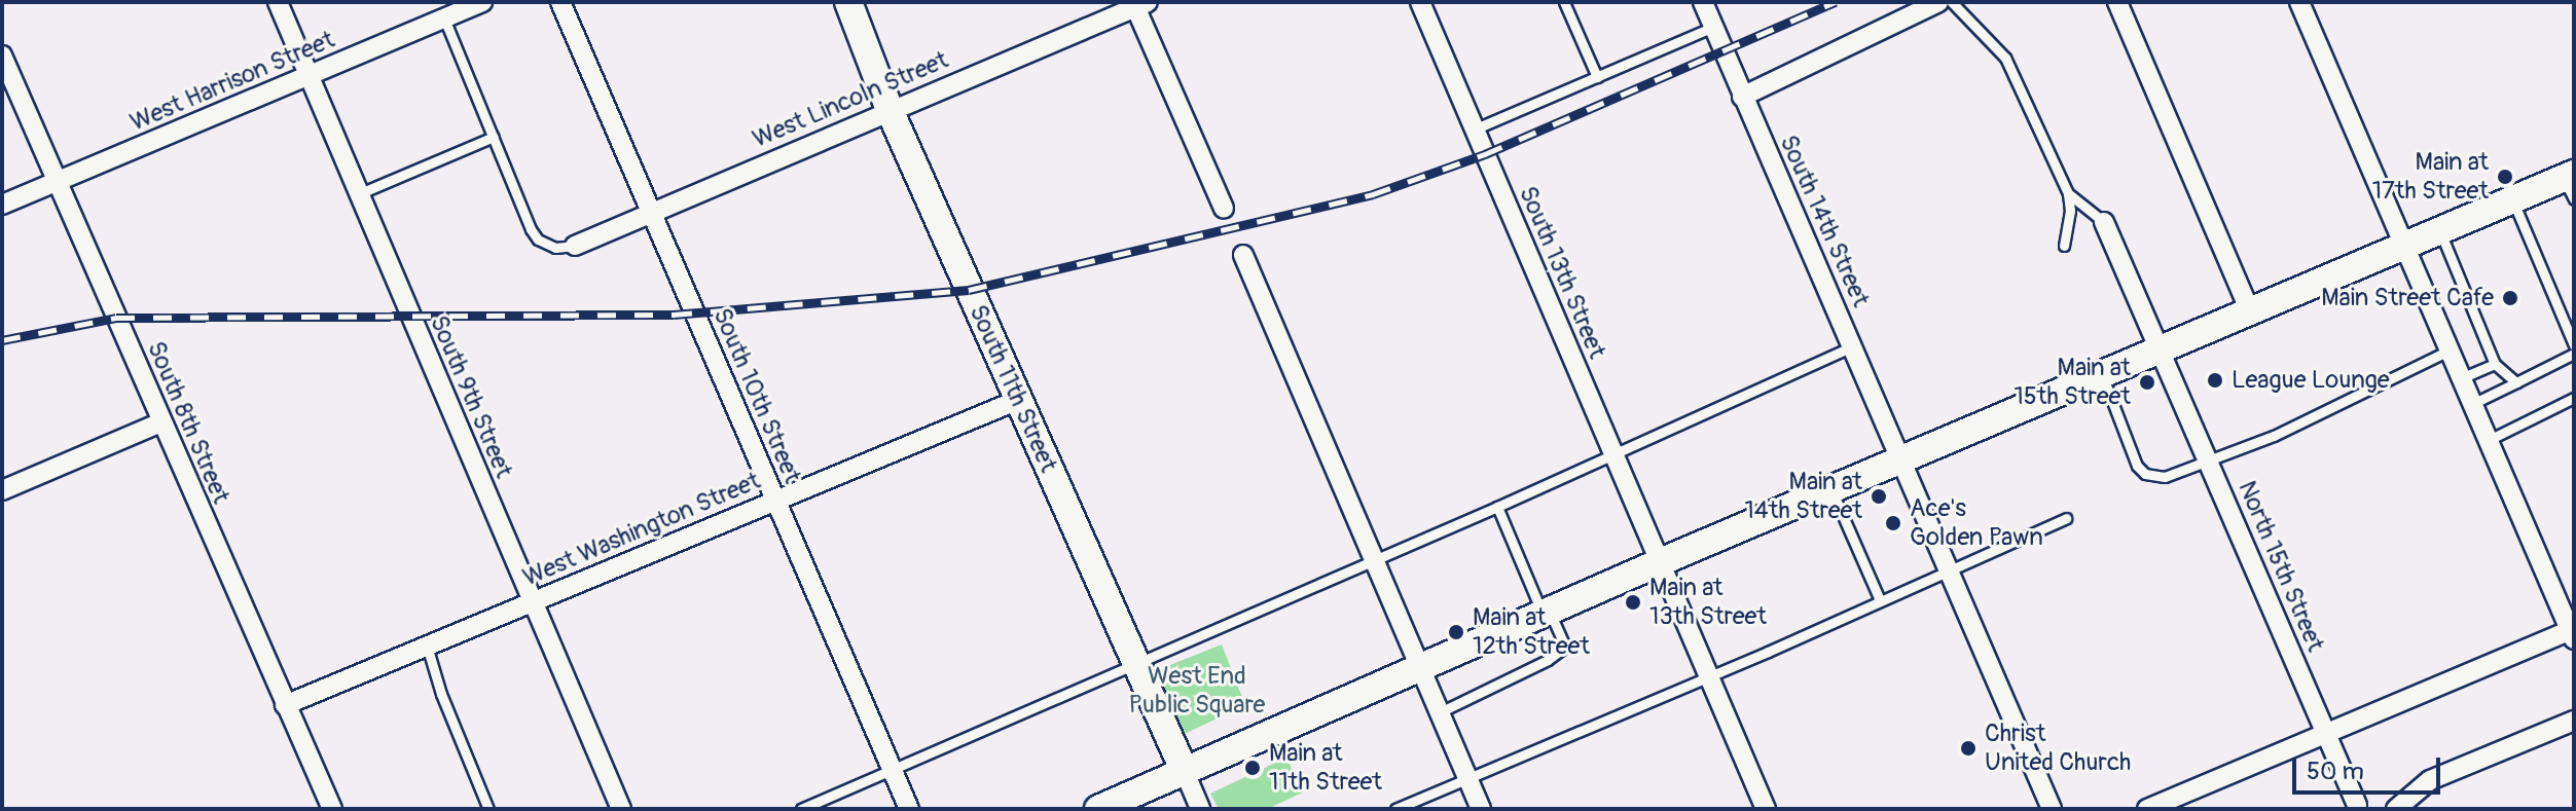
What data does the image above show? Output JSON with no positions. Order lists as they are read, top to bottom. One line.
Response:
{"streets":{"main road":["South 11th Street"],"street":["West Harrison Street","West Lincoln Street","South 14th Street","South 13th Street","South 10th Street","South 9th Street","South 8th Street","West Washington Street","North 15th Street"]},"crossings":[["West Harrison Street","South 9th Street"],["West Harrison Street","South 8th Street"],["West Lincoln Street","South 11th Street"],["West Lincoln Street","South 10th Street"],["South 11th Street","West Washington Street"],["South 10th Street","West Washington Street"],["South 9th Street","West Washington Street"],["South 8th Street","West Washington Street"]],"parks":["West End Public Square"],"places":["Main at 17th Street","Main Street Cafe","League Lounge","Main at 15th Street","Main at 14th Street","Ace's Golden Pawn","Main at 13th Street","Main at 12th Street","Christ United Church","Main at 11th Street"],"scale_bar":"50 m"}
